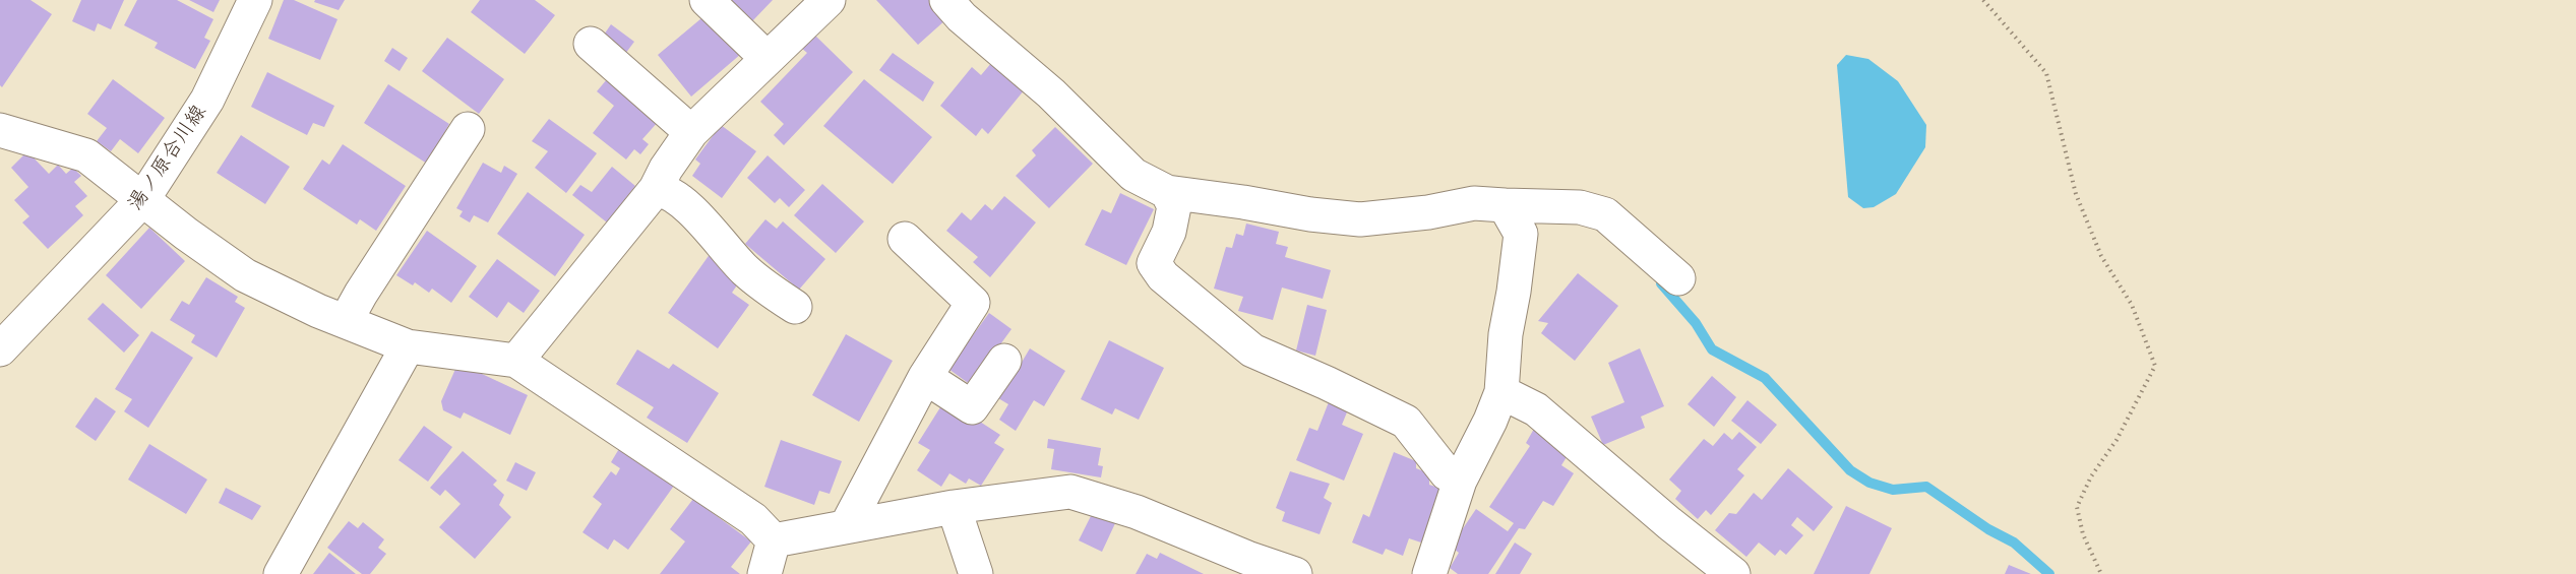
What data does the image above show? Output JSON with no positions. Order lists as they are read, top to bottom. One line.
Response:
{"streets":{"street":["湯ノ原合川線"]}}
